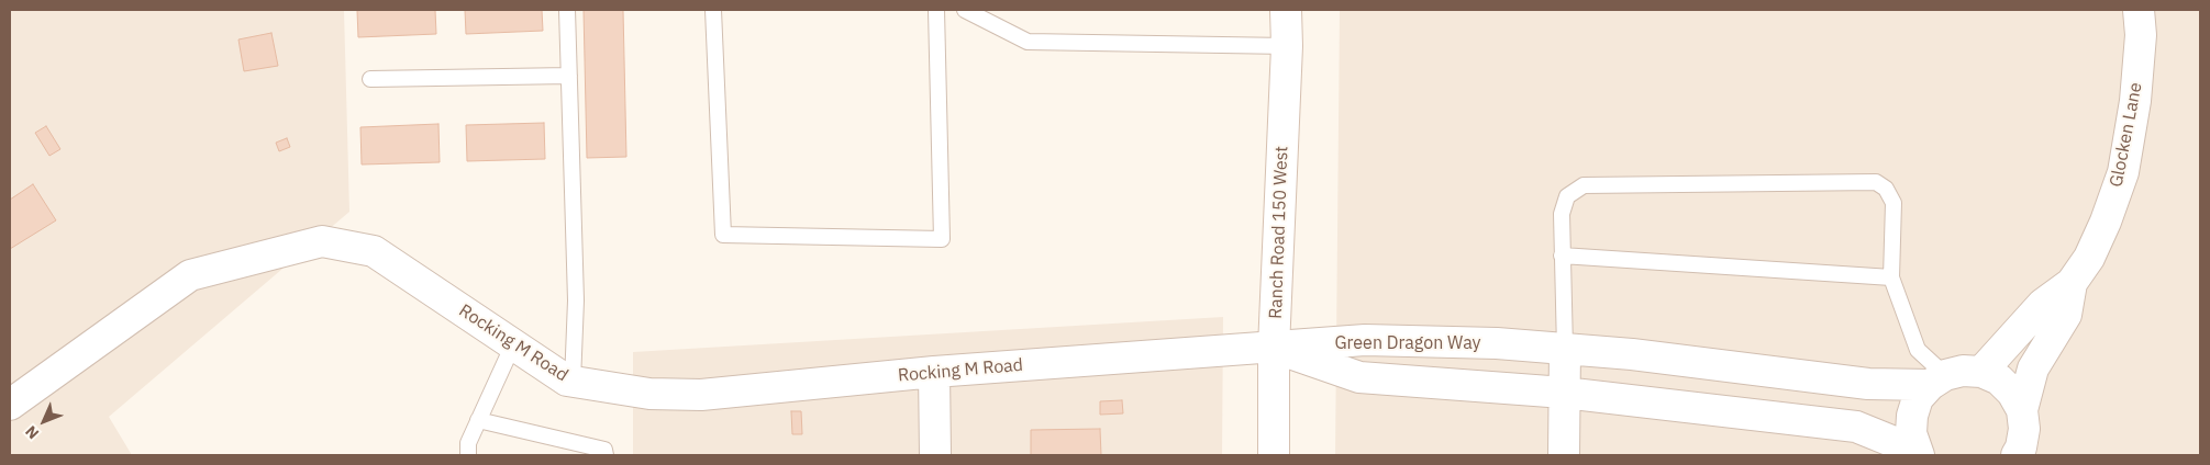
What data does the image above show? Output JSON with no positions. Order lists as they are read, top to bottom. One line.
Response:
{"streets":{"street":["Glocken Lane","Ranch Road 150 West","Rocking M Road","Green Dragon Way"]},"crossings":[["Glocken Lane","Green Dragon Way"],["Ranch Road 150 West","Rocking M Road"],["Ranch Road 150 West","Green Dragon Way"],["Rocking M Road","Green Dragon Way"]],"north":"bottom left"}
